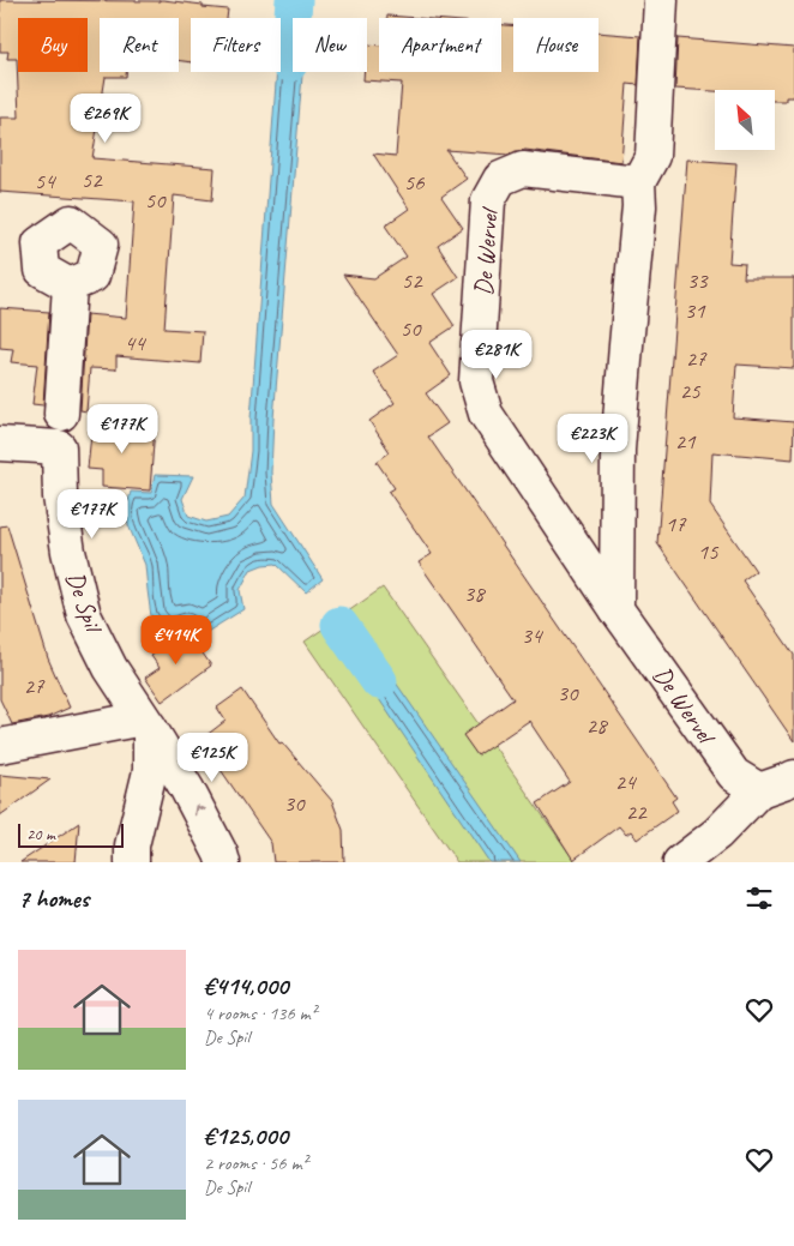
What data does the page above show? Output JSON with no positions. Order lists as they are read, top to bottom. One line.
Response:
{"streets":{"street":["De Wervel","De Spil"]},"house_numbers":["52","54","56","50","52","33","31","50","44","27","25","21","17","15","38","34","27","30","28","24","30","22"],"scale_bar":"20 m","north":"top left","page":{"chip":["Buy","Rent","Filters","New","Apartment","House"],"price":["€269K","€281K","€177K","€223K","€177K","€414K","€125K"],"scale":"20 m","heading":"7 homes","list":[{"name":"€414,000","note":"4 rooms · 136 m² · De Spil"},{"name":"€125,000","note":"2 rooms · 56 m² · De Spil"}]}}
